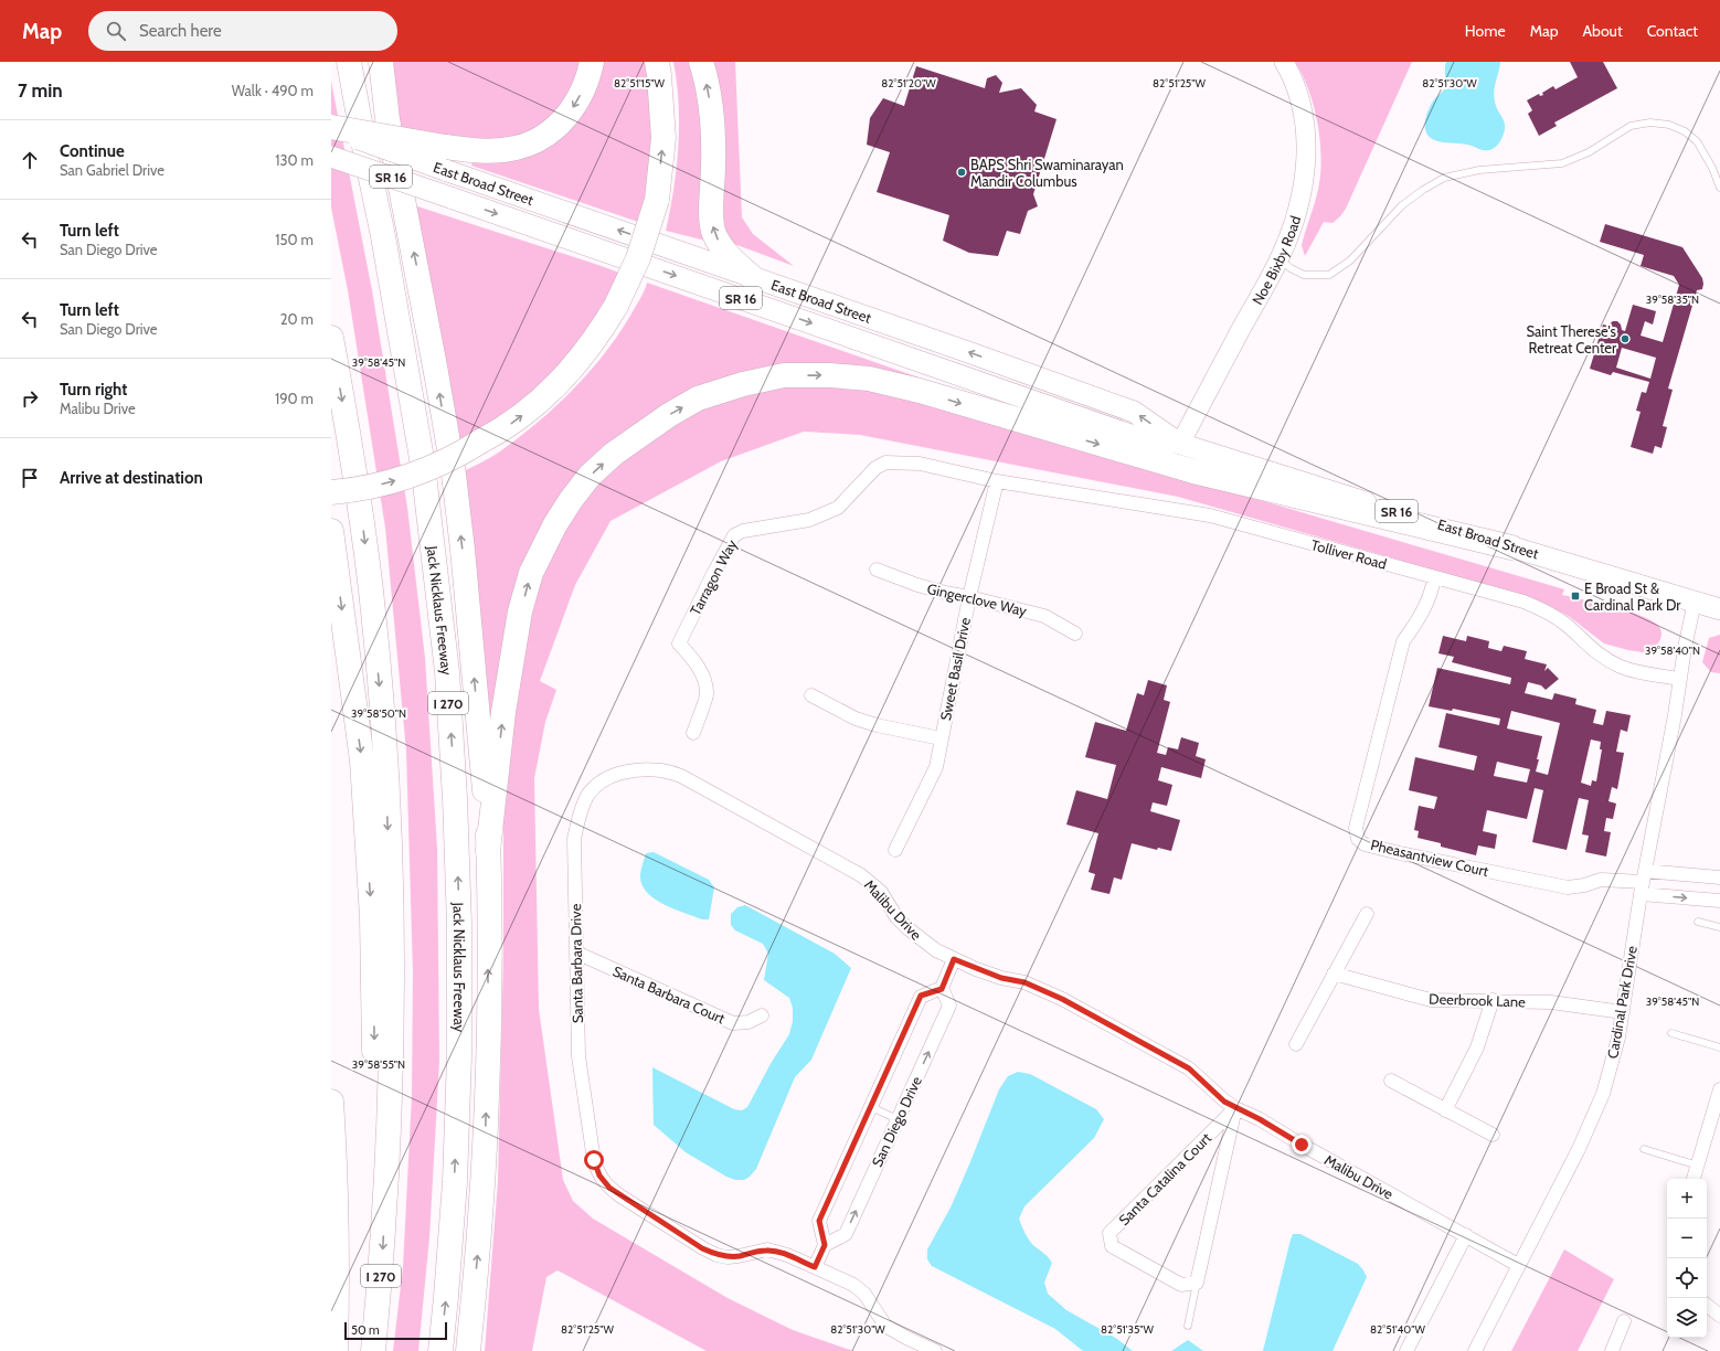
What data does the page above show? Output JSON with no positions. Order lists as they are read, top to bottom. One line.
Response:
{"streets":{"highway":["Jack Nicklaus Freeway","I 270"],"main road":["SR 16","East Broad Street"],"street":["Noe Bixby Road","Tolliver Road","Tarragon Way","Gingerclove Way","Sweet Basil Drive","Pheasantview Court","Malibu Drive","Santa Barbara Drive","Santa Barbara Court","Deerbrook Lane","Cardinal Park Drive","San Diego Drive","Santa Catalina Court"]},"crossings":[["East Broad Street","Noe Bixby Road"],["East Broad Street","Cardinal Park Drive"],["Tolliver Road","Tarragon Way"],["Tolliver Road","Sweet Basil Drive"],["Tolliver Road","Pheasantview Court"],["Tolliver Road","Cardinal Park Drive"],["Tarragon Way","Sweet Basil Drive"],["Gingerclove Way","Sweet Basil Drive"],["Pheasantview Court","Cardinal Park Drive"],["Malibu Drive","Santa Barbara Drive"],["Malibu Drive","Cardinal Park Drive"],["Malibu Drive","Santa Catalina Court"],["Santa Barbara Drive","Santa Barbara Court"],["Deerbrook Lane","Cardinal Park Drive"]],"places":{"other":["BAPS Shri Swaminarayan Mandir Columbus","Saint Therese's Retreat Center"],"transit":["E Broad St & Cardinal Park Dr"]},"scale_bar":"50 m","page":{"header":"Map","search":"Search here","nav":["Home","Map","About","Contact"],"heading":["7 min","Walk · 490 m"],"list":[["Continue","San Gabriel Drive","130 m"],["Turn left","San Diego Drive","150 m"],["Turn left","San Diego Drive","20 m"],["Turn right","Malibu Drive","190 m"],"Arrive at destination"],"map_buttons":["+","−"],"scale":"50 m"},"coordinates":["82°51'15\"W","82°51'20\"W","82°51'25\"W","82°51'30\"W","39°58'35\"N","39°58'45\"N","39°58'40\"N","39°58'50\"N","39°58'55\"N","82°51'35\"W","82°51'40\"W"]}
